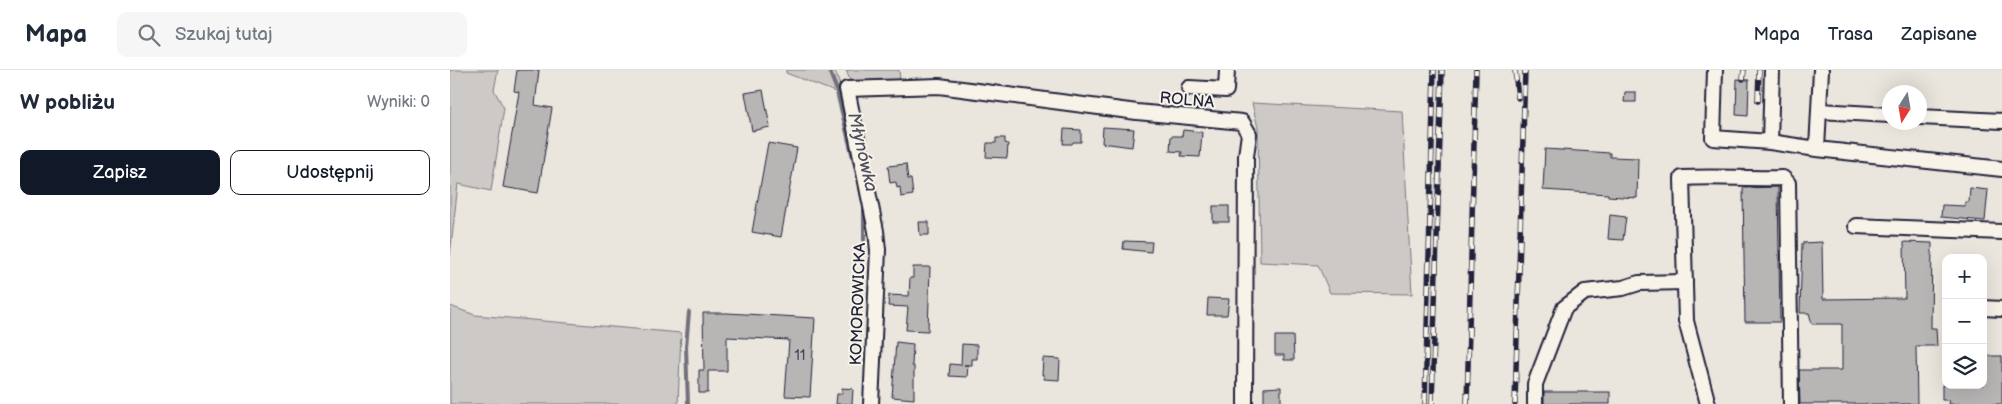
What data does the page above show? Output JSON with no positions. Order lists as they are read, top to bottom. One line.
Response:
{"streets":{"street":["ROLNA","KOMOROWICKA"]},"crossings":[["ROLNA","KOMOROWICKA"]],"water":["Młynówka"],"house_numbers":["11"],"north":"bottom","page":{"header":"Mapa","search":"Szukaj tutaj","nav":["Mapa","Trasa","Zapisane"],"heading":["W pobliżu","Wyniki: 0"],"buttons":["Zapisz","Udostępnij"],"map_buttons":["+","−"]}}
